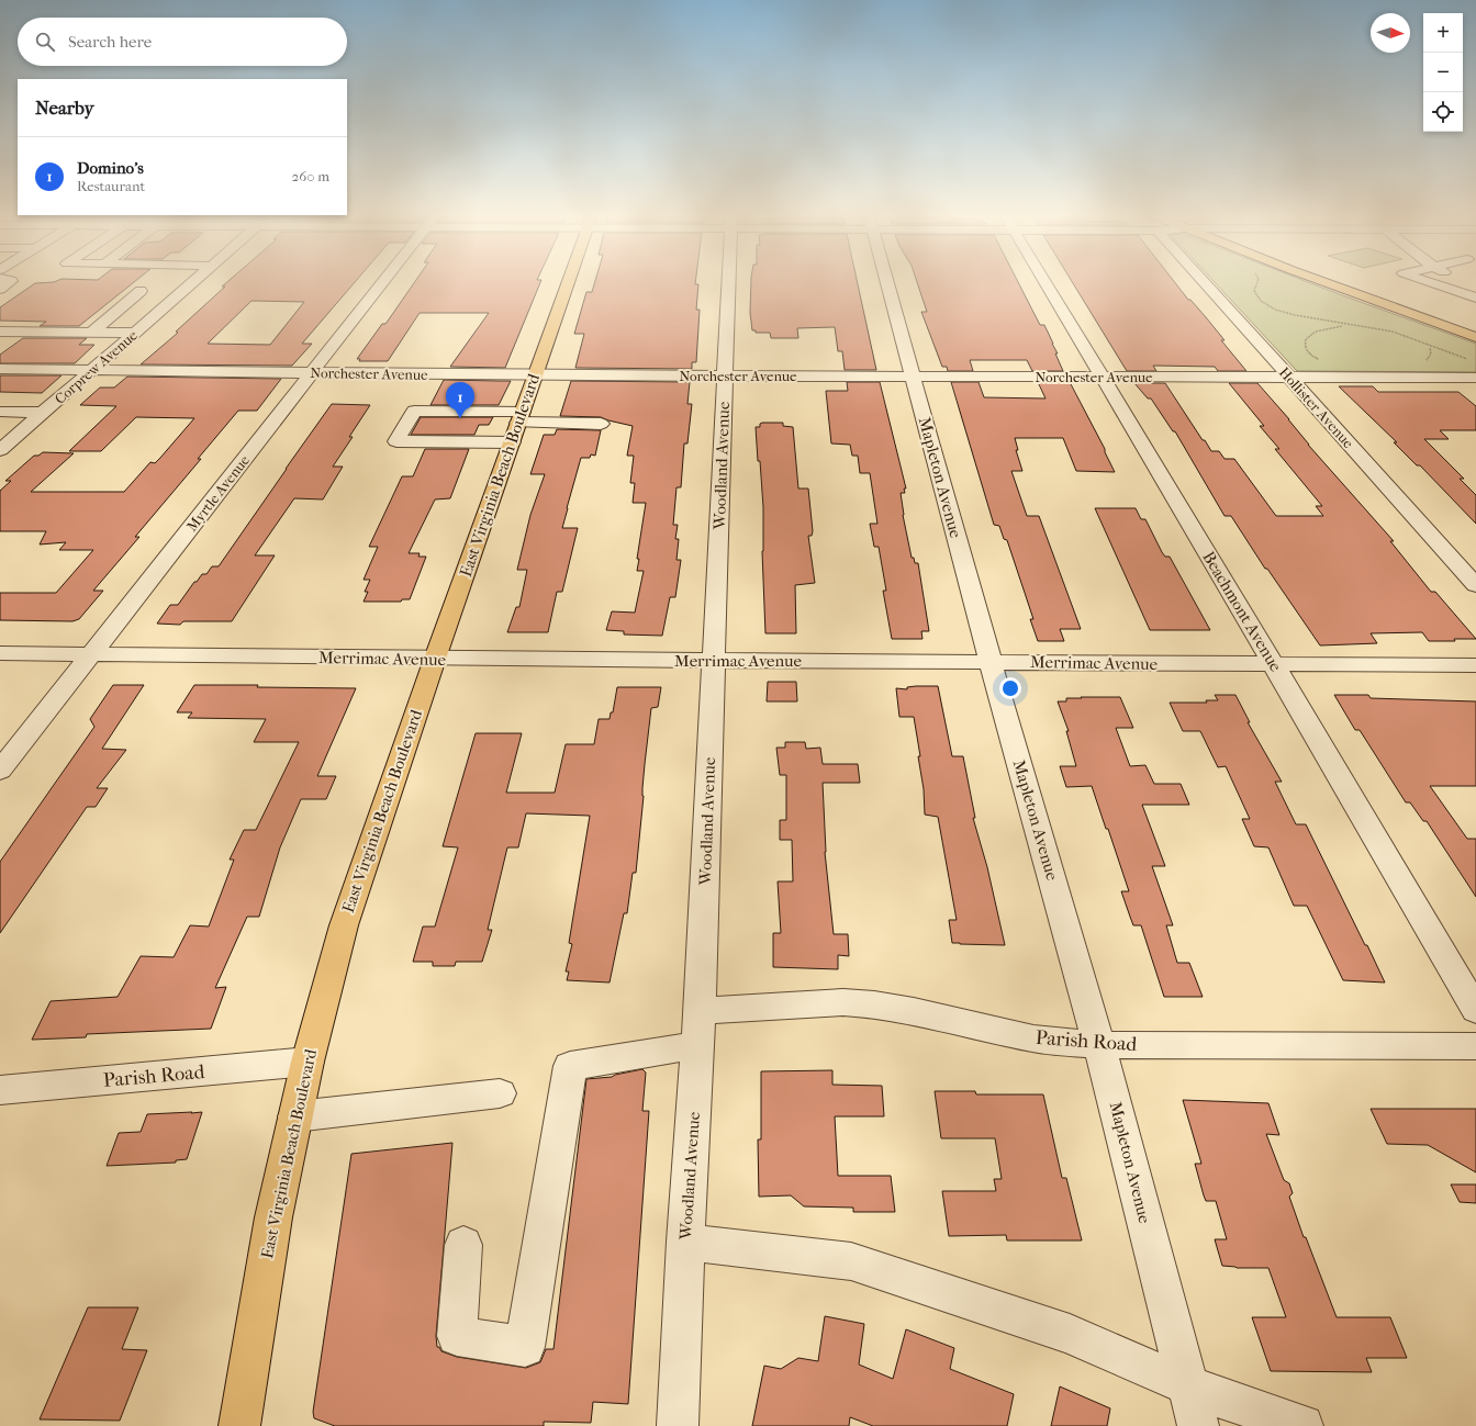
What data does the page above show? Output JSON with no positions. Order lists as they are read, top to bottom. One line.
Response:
{"streets":{"main road":["East Virginia Beach Boulevard"],"street":["Corprew Avenue","Norchester Avenue","Hollister Avenue","Woodland Avenue","Mapleton Avenue","Myrtle Avenue","Beachmont Avenue","Merrimac Avenue","Parish Road"]},"crossings":[["Corprew Avenue","Norchester Avenue"],["Norchester Avenue","Hollister Avenue"],["Norchester Avenue","Woodland Avenue"],["Norchester Avenue","East Virginia Beach Boulevard"],["Norchester Avenue","Mapleton Avenue"],["Norchester Avenue","Myrtle Avenue"],["Norchester Avenue","Beachmont Avenue"],["Woodland Avenue","Merrimac Avenue"],["Woodland Avenue","Parish Road"],["East Virginia Beach Boulevard","Merrimac Avenue"],["East Virginia Beach Boulevard","Parish Road"],["Mapleton Avenue","Merrimac Avenue"],["Mapleton Avenue","Parish Road"],["Myrtle Avenue","Merrimac Avenue"],["Beachmont Avenue","Merrimac Avenue"]],"north":"right","page":{"map_buttons":["+","−"],"search":"Search here","heading":"Nearby","list":[{"mark":"1","name":"Domino's","note":"Restaurant","value":"260 m"}],"pins":"1"}}
